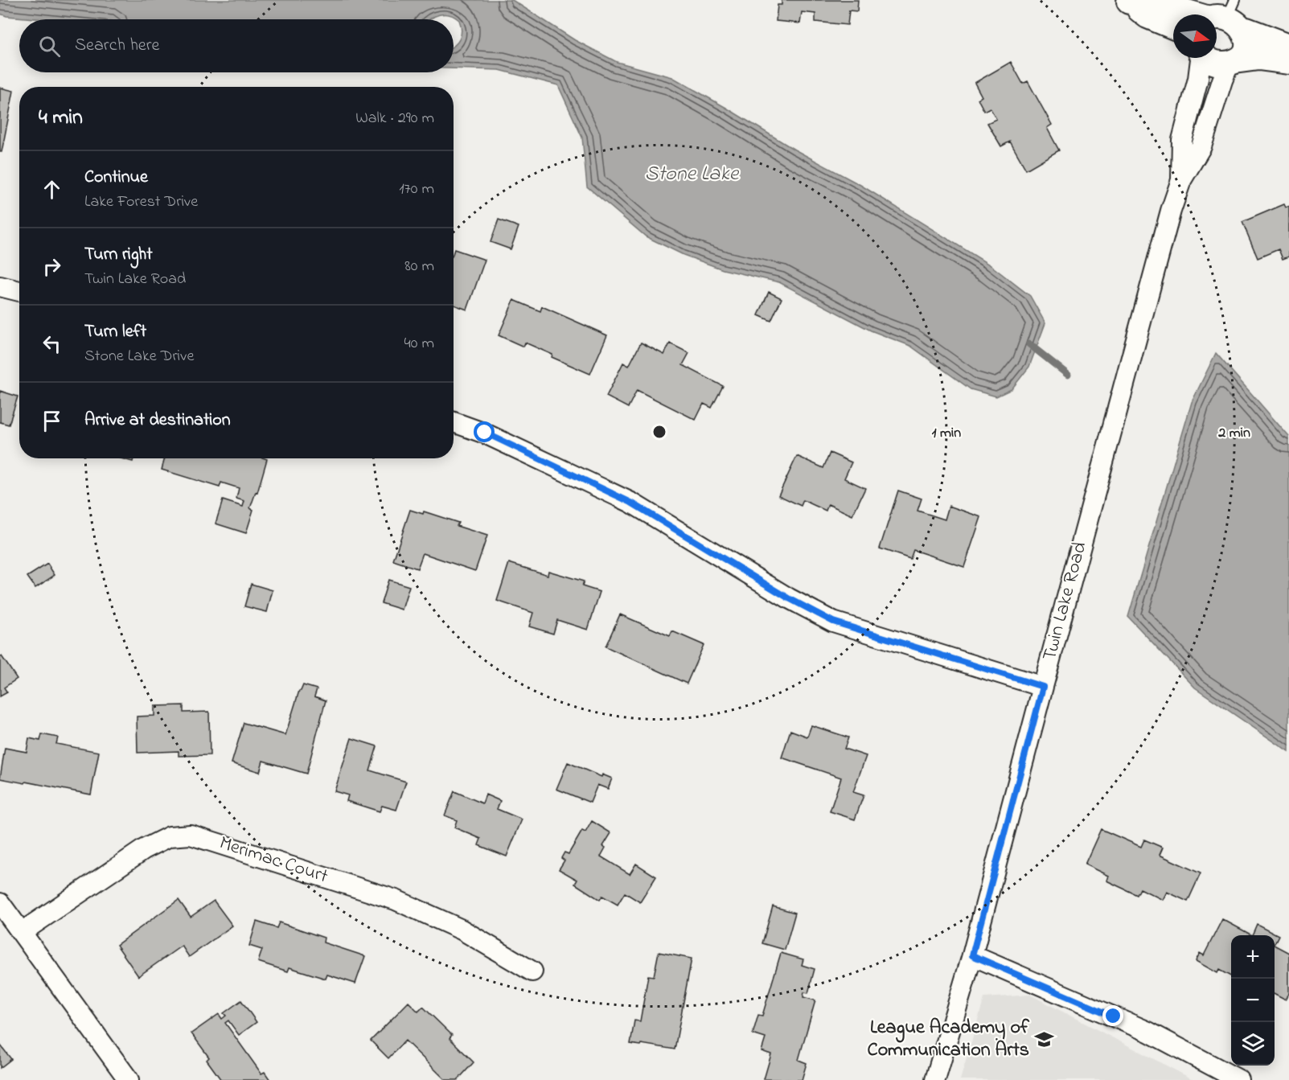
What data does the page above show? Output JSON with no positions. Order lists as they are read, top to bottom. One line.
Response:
{"streets":{"street":["Twin Lake Road","Merimac Court"]},"water":["Stone Lake"],"places":{"school or university":["League Academy of Communication Arts"]},"north":"right","page":{"search":"Search here","heading":["4 min","Walk · 290 m"],"list":[["Continue","Lake Forest Drive","170 m"],["Turn right","Twin Lake Road","80 m"],["Turn left","Stone Lake Drive","40 m"],"Arrive at destination"],"map_buttons":["+","−"]},"rings":["1 min","2 min"]}
